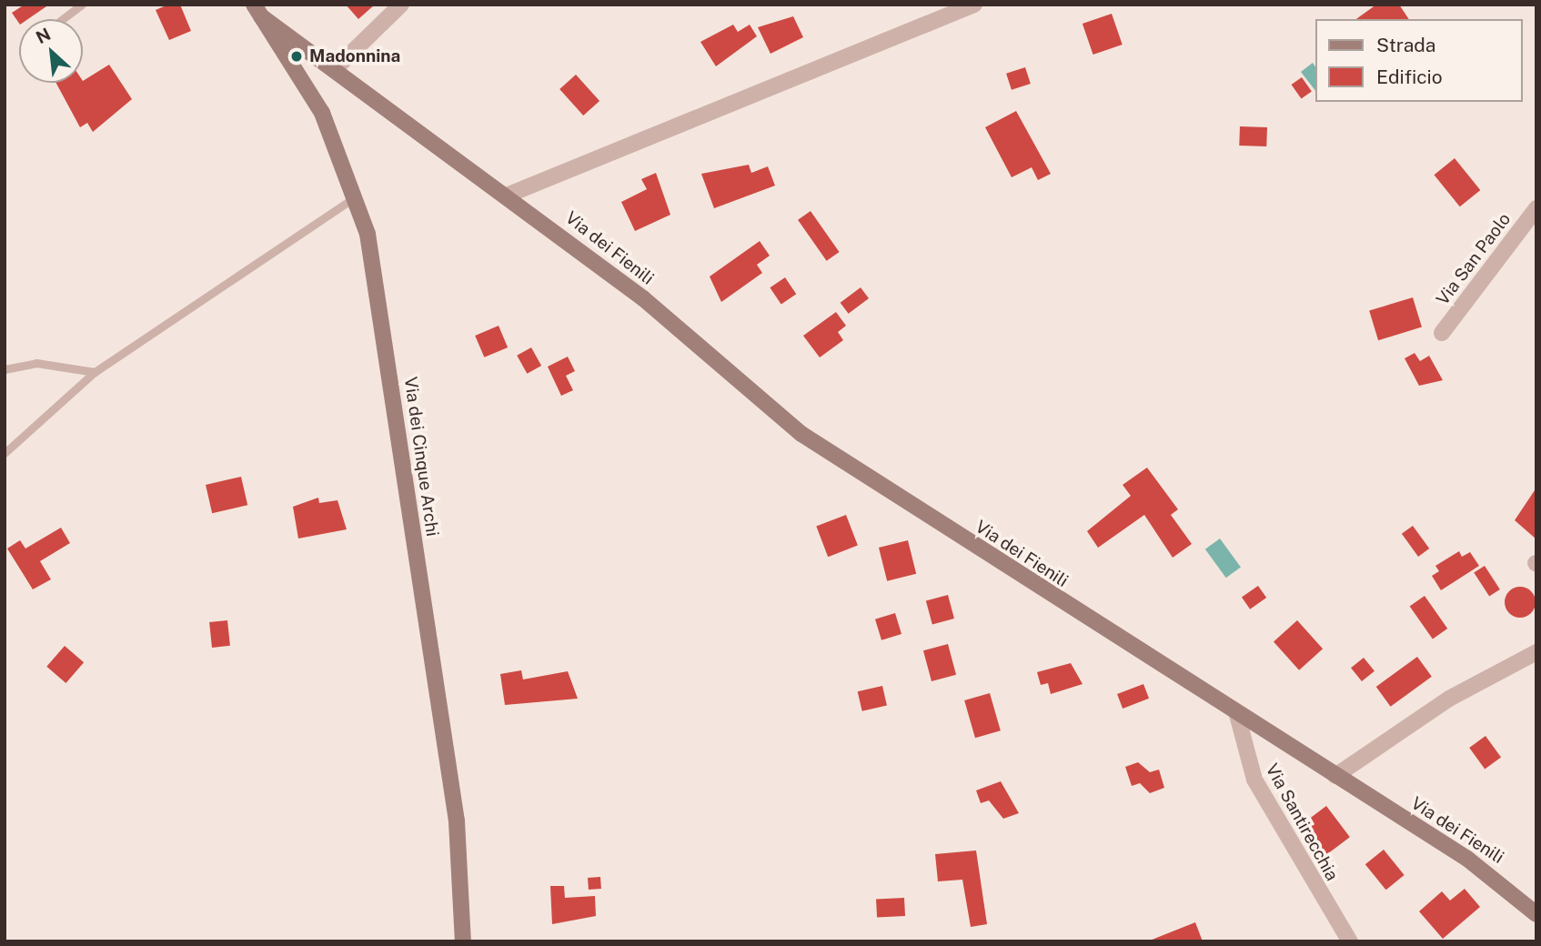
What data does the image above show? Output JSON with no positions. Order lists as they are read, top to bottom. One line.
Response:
{"streets":{"street":["Via dei Fienili","Via San Paolo","Via dei Cinque Archi","Via Santirecchia"]},"crossings":[["Via dei Fienili","Via dei Cinque Archi"],["Via dei Fienili","Via Santirecchia"]],"places":["Madonnina"],"legend":["Strada","Edificio"],"north":"top left"}
